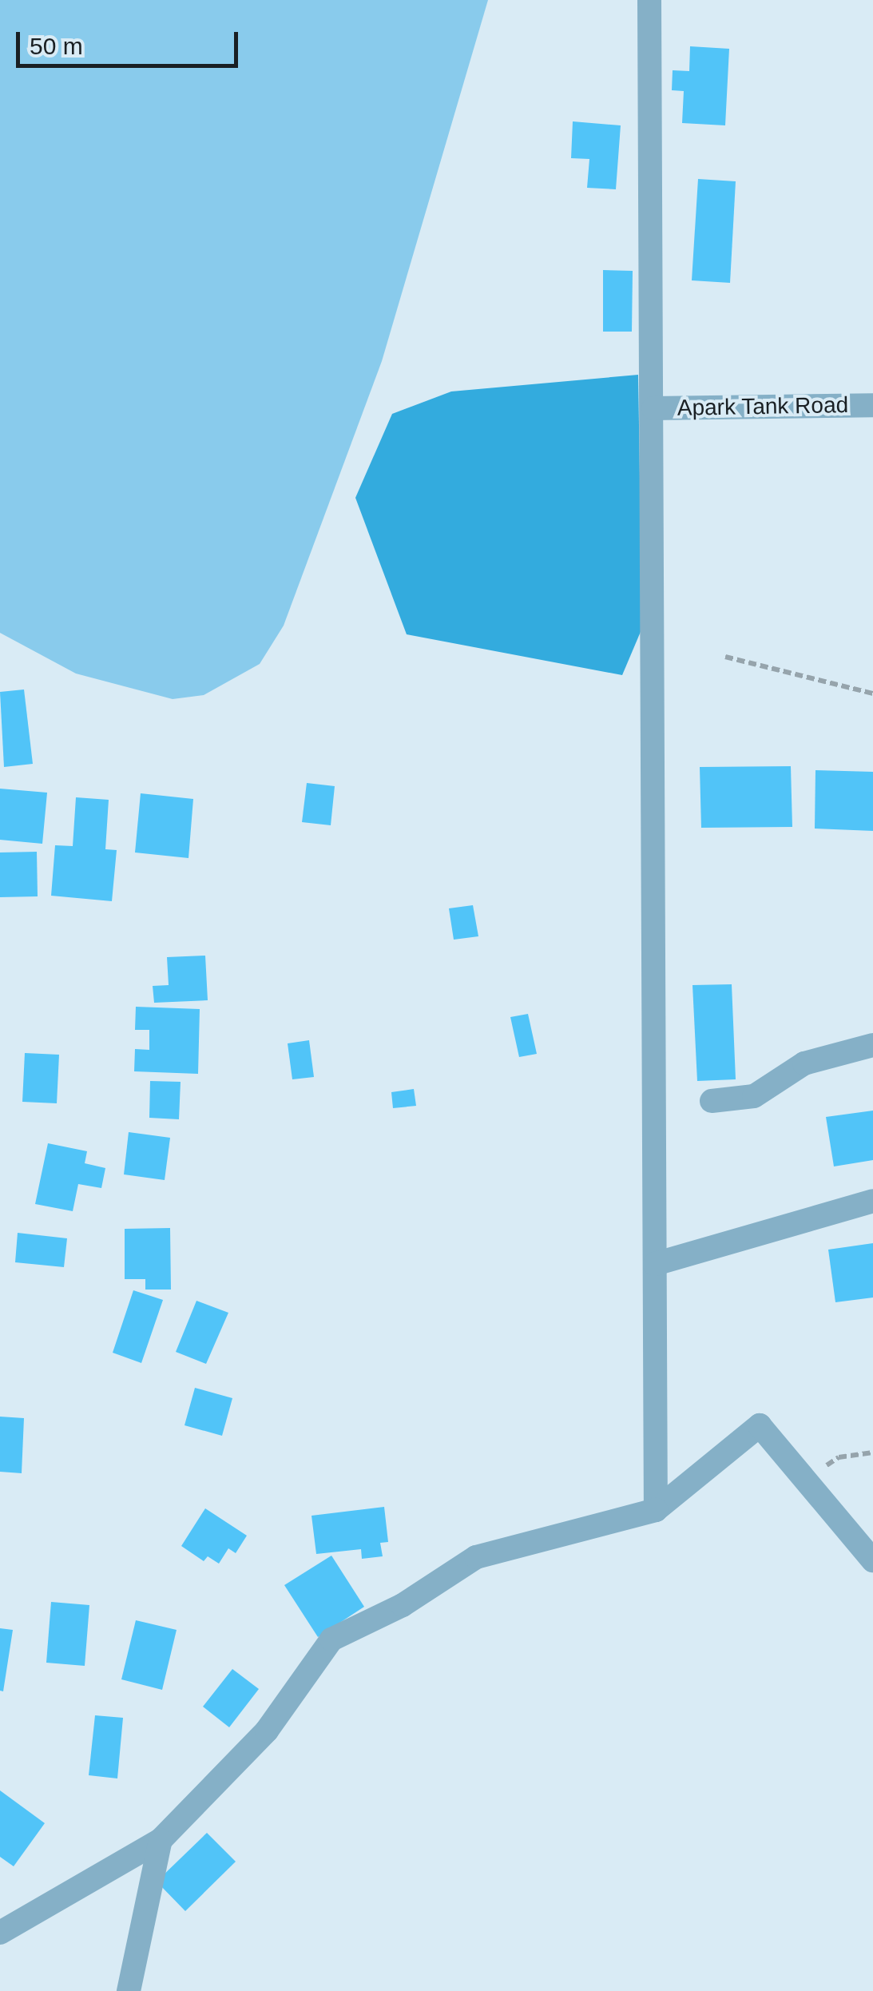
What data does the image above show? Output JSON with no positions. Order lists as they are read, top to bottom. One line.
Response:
{"streets":{"street":["Apark Tank Road"]},"scale_bar":"50 m"}
